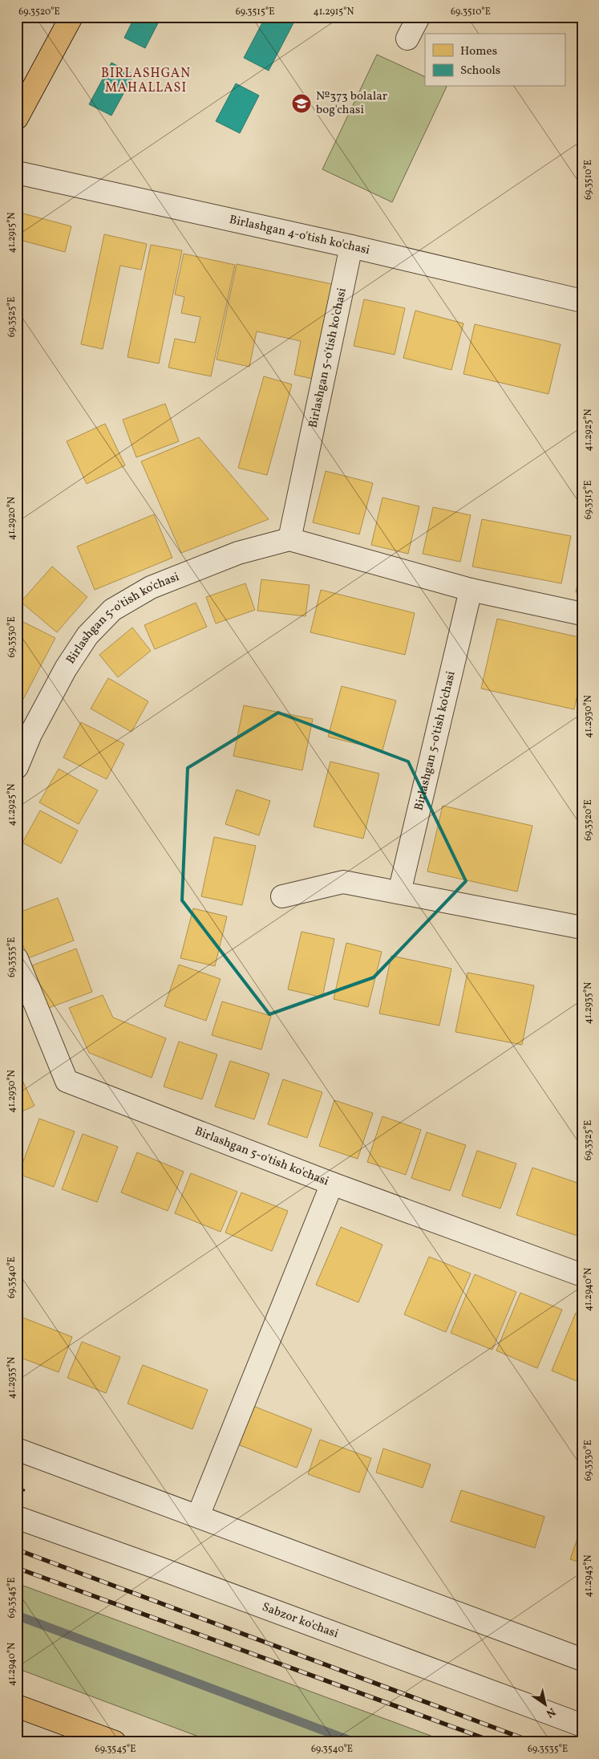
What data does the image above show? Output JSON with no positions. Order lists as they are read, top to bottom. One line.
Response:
{"streets":{"street":["Birlashgan 4-o'tish ko'chasi","Birlashgan 5-o'tish ko'chasi","Sabzor ko'chasi"]},"crossings":[["Birlashgan 4-o'tish ko'chasi","Birlashgan 5-o'tish ko'chasi"]],"districts":["BIRLASHGAN MAHALLASI"],"places":{"school or university":["№373 bolalar bog'chasi"]},"legend":["Homes","Schools"],"north":"bottom right","coordinates":["69.3520°E","69.3515°E","41.2915°N","69.3510°E","69.3525°E","41.2925°N","41.2920°N","69.3530°E","41.2930°N","69.3535°E","41.2935°N","69.3540°E","41.2940°N","41.2945°N","69.3545°E"]}
